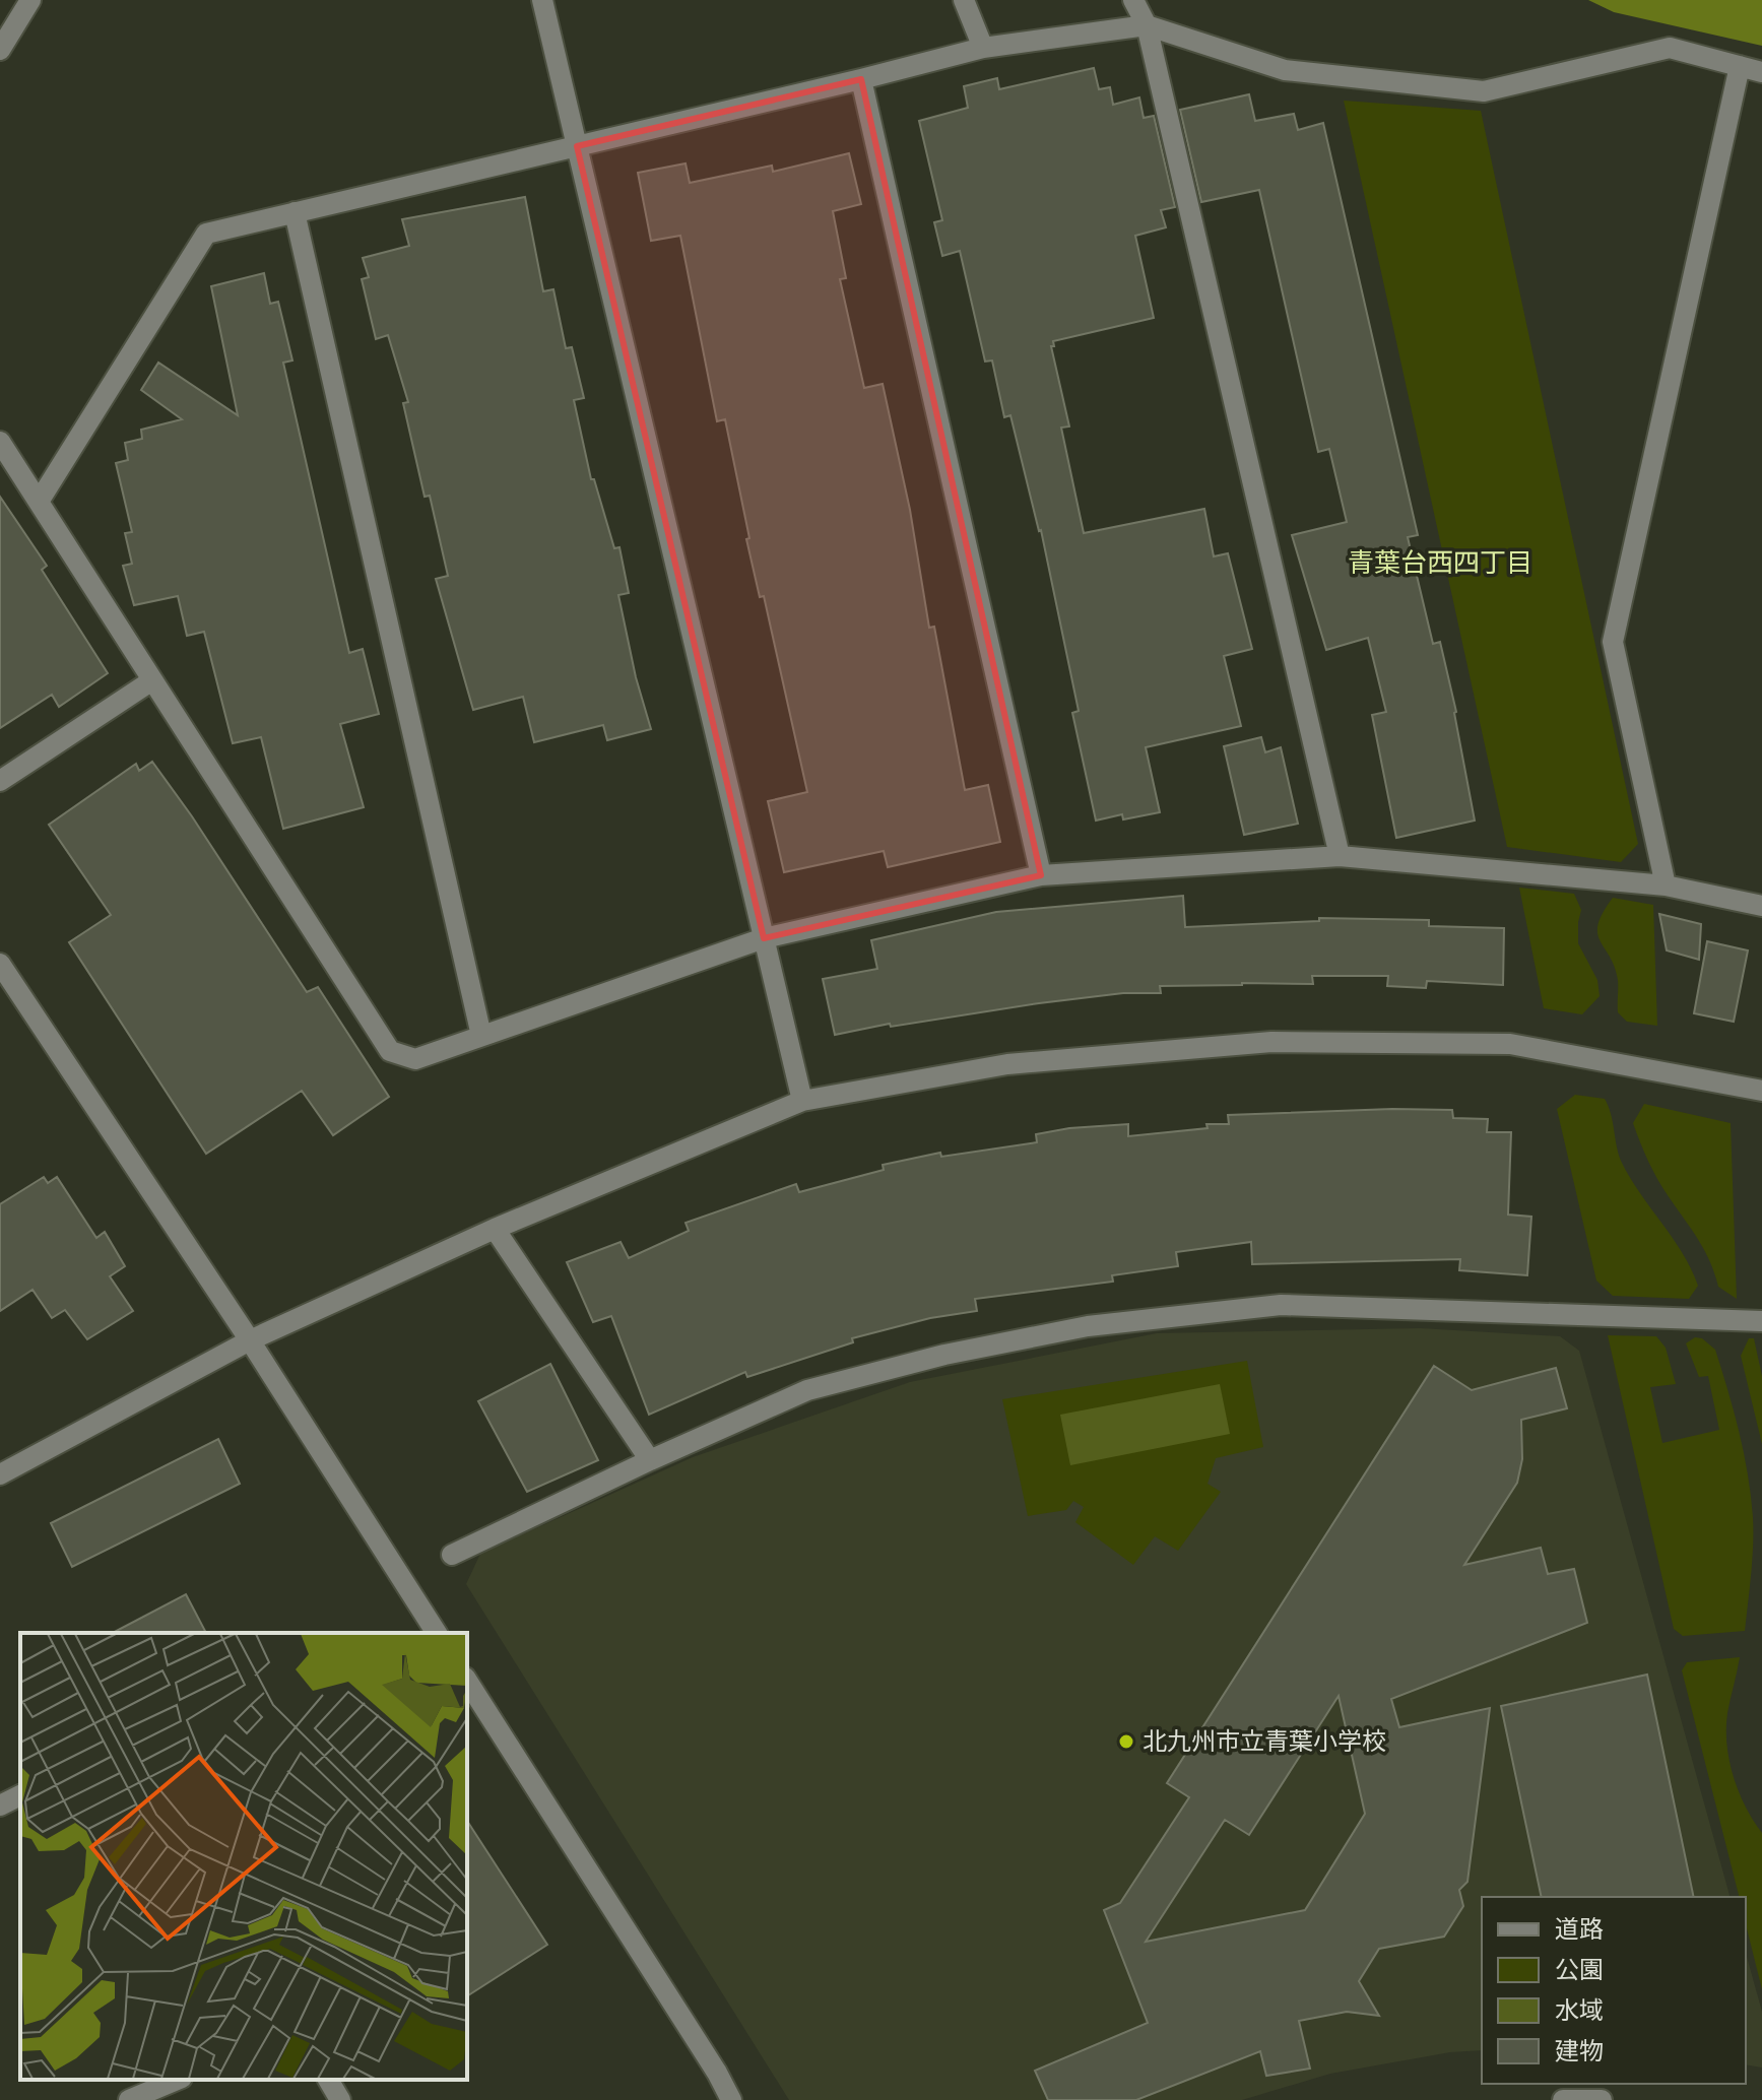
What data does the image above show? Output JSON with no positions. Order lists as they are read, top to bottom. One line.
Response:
{"districts":["青葉台西四丁目"],"places":["北九州市立青葉小学校"],"legend":["道路","公園","水域","建物"]}
